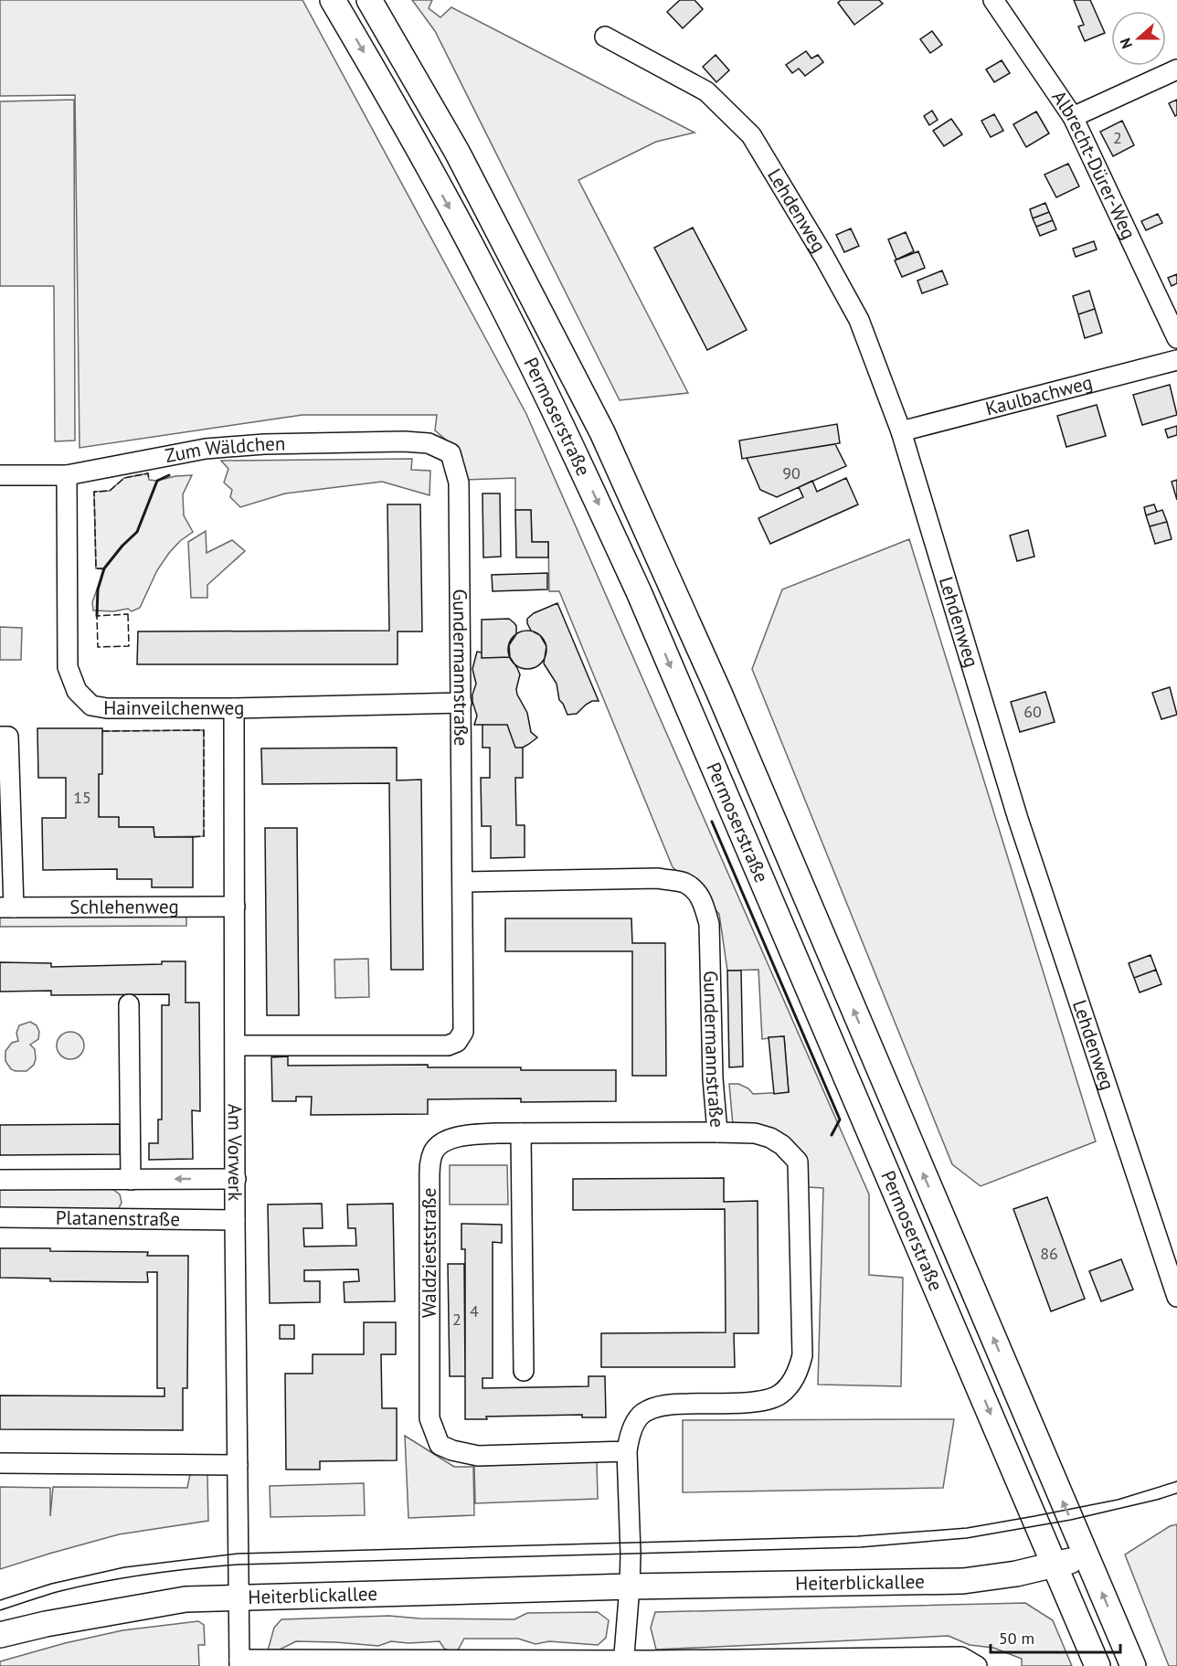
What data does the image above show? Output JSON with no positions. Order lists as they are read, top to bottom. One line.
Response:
{"streets":{"main road":["Permoserstraße","Heiterblickallee"],"street":["Albrecht-Dürer-Weg","Lehdenweg","Kaulbachweg","Zum Wäldchen","Gundermannstraße","Hainveilchenweg","Schlehenweg","Am Vorwerk","Platanenstraße","Waldzieststraße"]},"crossings":[["Lehdenweg","Kaulbachweg"],["Permoserstraße","Heiterblickallee"],["Zum Wäldchen","Gundermannstraße"],["Zum Wäldchen","Hainveilchenweg"],["Gundermannstraße","Hainveilchenweg"],["Gundermannstraße","Am Vorwerk"],["Gundermannstraße","Waldzieststraße"],["Hainveilchenweg","Am Vorwerk"],["Schlehenweg","Am Vorwerk"],["Am Vorwerk","Platanenstraße"],["Am Vorwerk","Heiterblickallee"]],"house_numbers":["2","90","60","15","86","4","2"],"scale_bar":"50 m","north":"left"}
